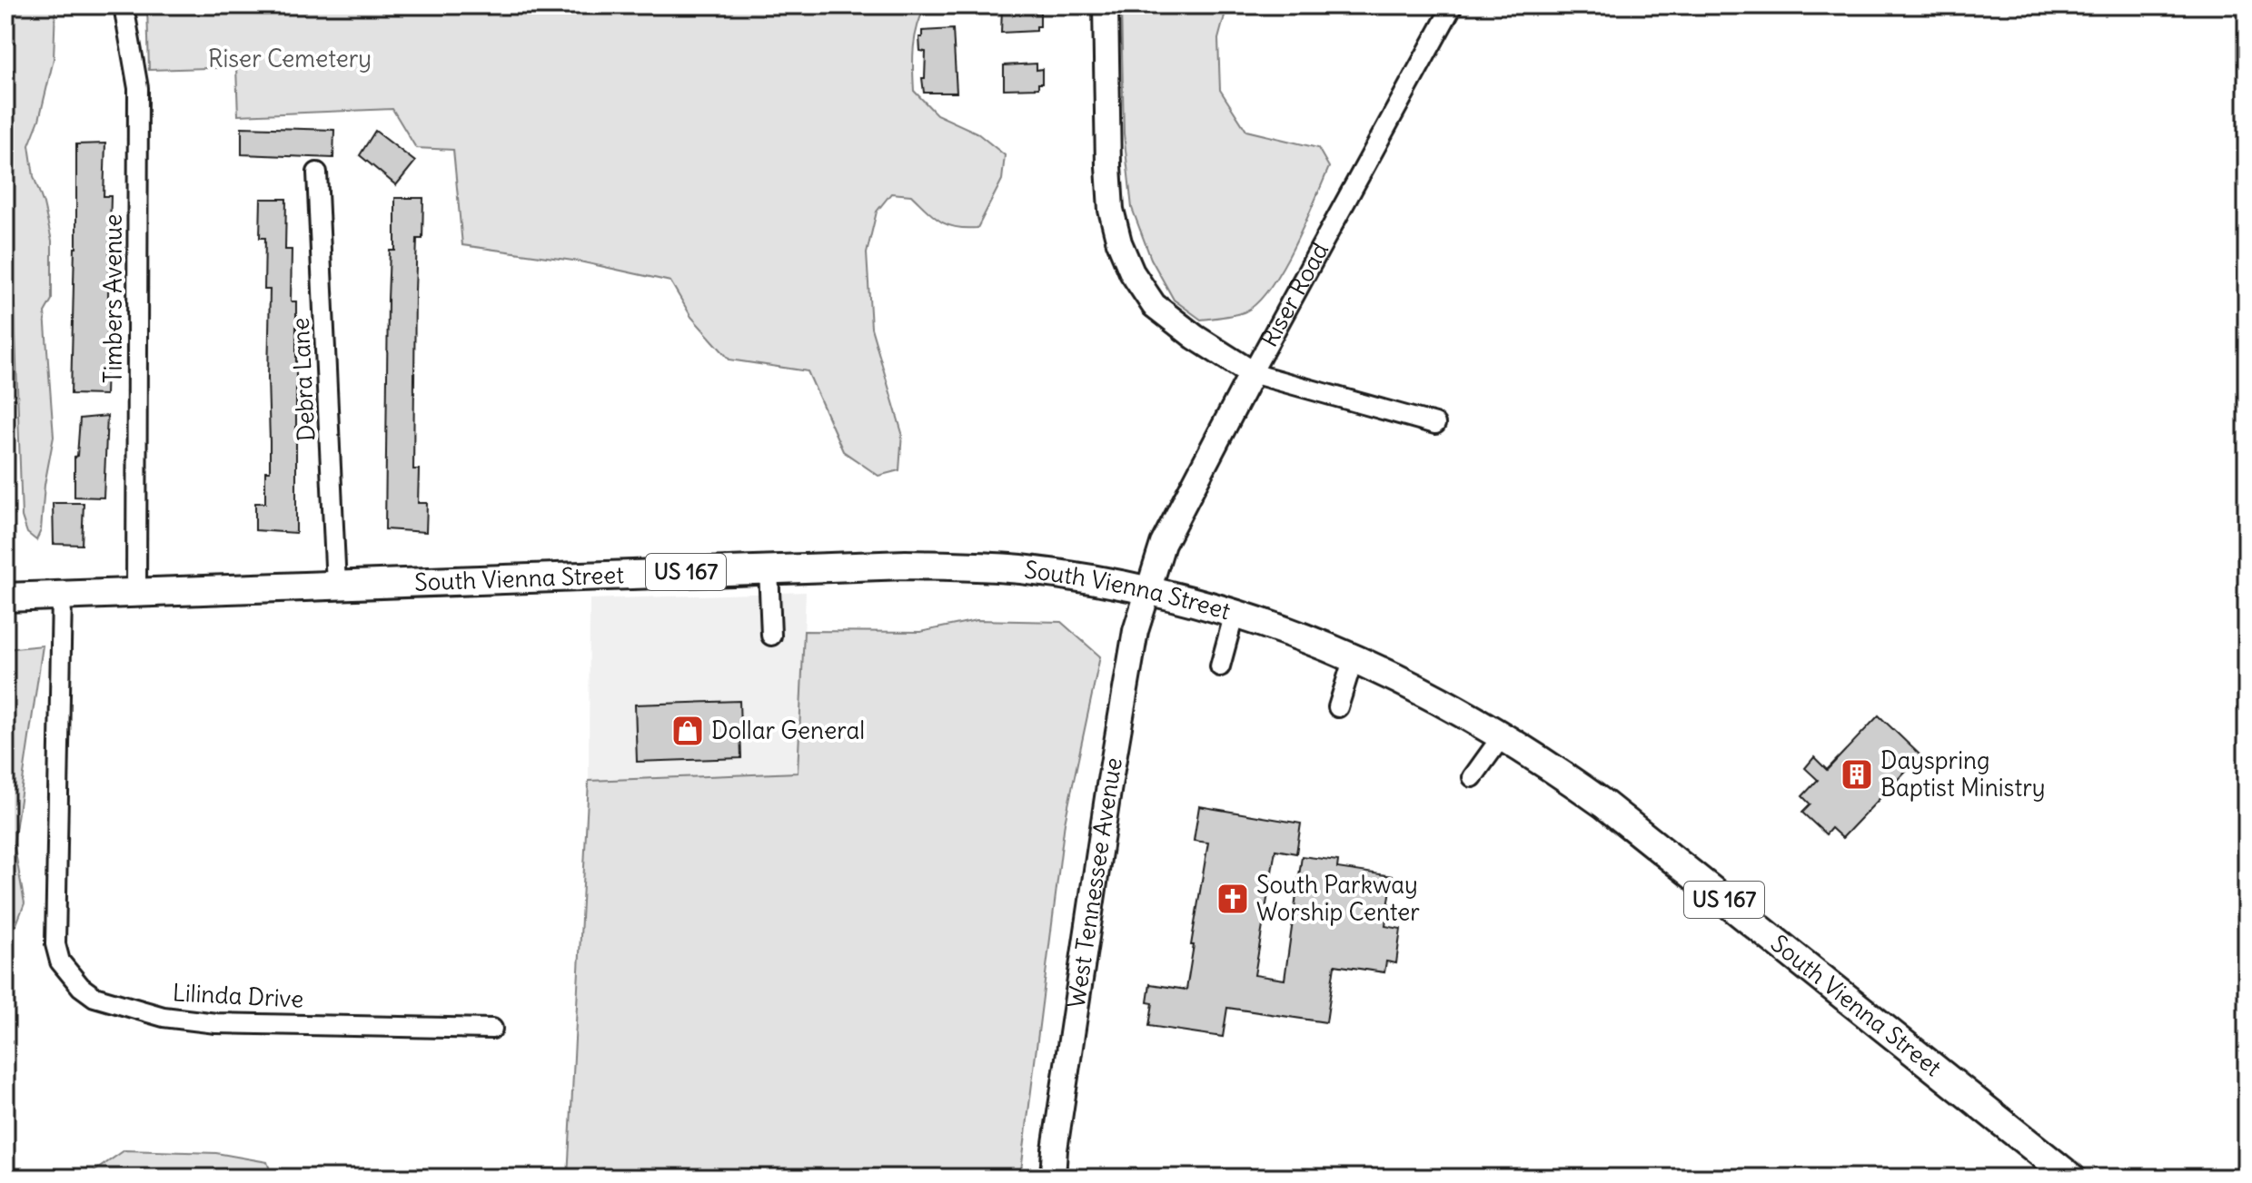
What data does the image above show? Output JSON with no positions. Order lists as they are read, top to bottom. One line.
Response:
{"streets":{"highway":["US 167","South Vienna Street"],"main road":["Riser Road","West Tennessee Avenue"],"street":["Timbers Avenue","Debra Lane","Lilinda Drive"]},"crossings":[["Riser Road","South Vienna Street"],["Riser Road","West Tennessee Avenue"],["Timbers Avenue","South Vienna Street"],["Debra Lane","South Vienna Street"],["South Vienna Street","West Tennessee Avenue"],["South Vienna Street","Lilinda Drive"]],"parks":["Riser Cemetery"],"places":{"shop":["Dollar General"],"building":["Dayspring Baptist Ministry"],"church":["South Parkway Worship Center"]}}
